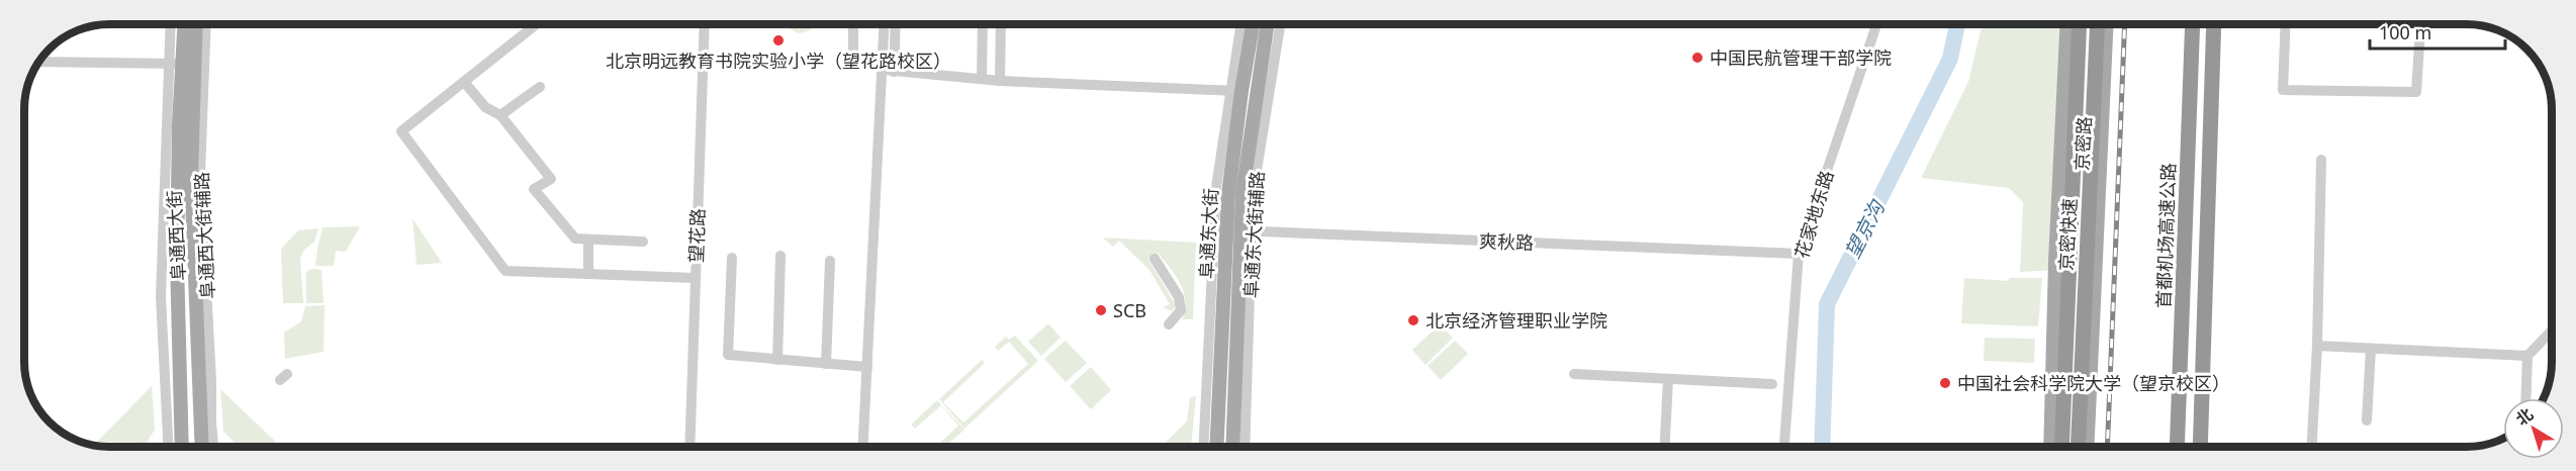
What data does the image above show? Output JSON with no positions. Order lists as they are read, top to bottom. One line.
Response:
{"streets":{"highway":["京密快速","首都机场高速公路"],"main road":["京密路","阜通东大街","阜通西大街"],"street":["花家地东路","阜通东大街辅路","阜通西大街辅路","望花路","爽秋路"]},"crossings":[["花家地东路","爽秋路"],["阜通东大街","阜通东大街辅路"],["阜通东大街","爽秋路"],["阜通东大街辅路","爽秋路"],["阜通西大街","阜通西大街辅路"]],"water":["望京沟"],"places":["北京明远教育书院实验小学（望花路校区）","中国民航管理干部学院","SCB","北京经济管理职业学院","中国社会科学院大学（望京校区）"],"scale_bar":"100 m","north":"top left"}
